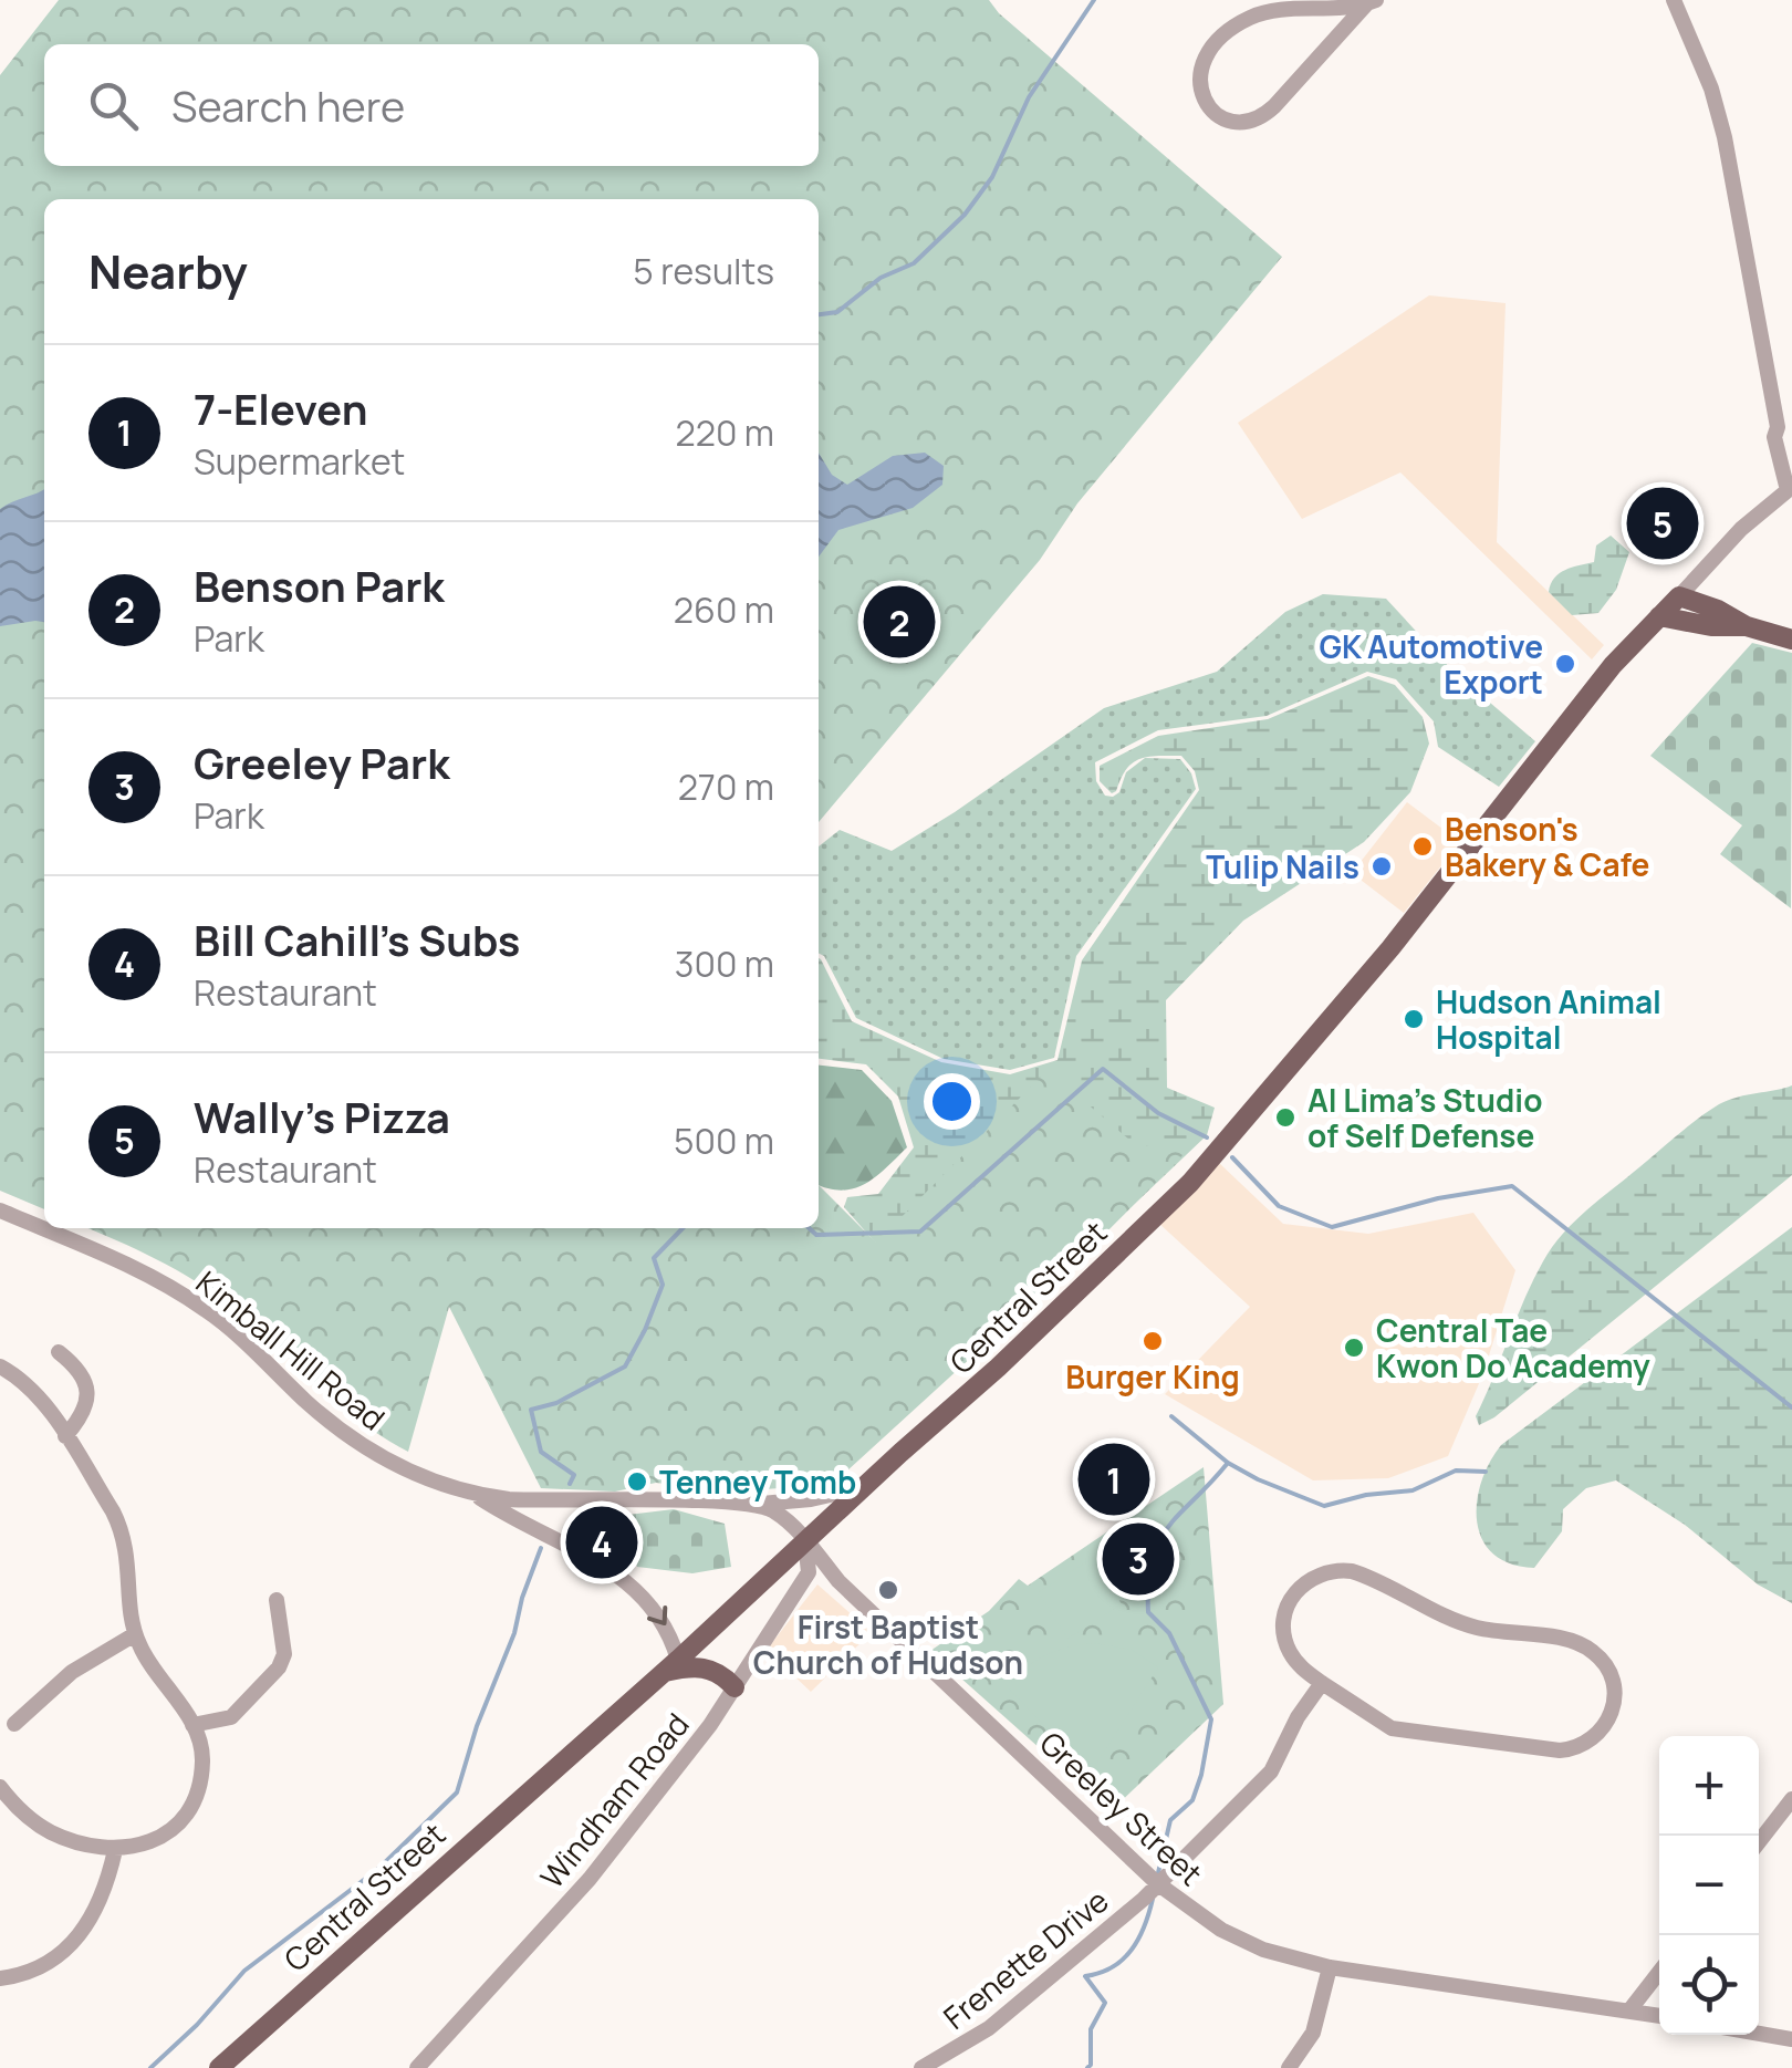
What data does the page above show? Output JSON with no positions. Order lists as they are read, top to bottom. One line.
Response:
{"streets":{"main road":["Central Street"],"street":["Kimball Hill Road","Windham Road","Greeley Street","Frenette Drive"]},"crossings":[["Central Street","Kimball Hill Road"],["Central Street","Windham Road"],["Central Street","Greeley Street"],["Windham Road","Greeley Street"],["Greeley Street","Frenette Drive"]],"places":["GK Automotive Export","Benson's Bakery & Cafe","Tulip Nails","Hudson Animal Hospital","Al Lima's Studio of Self Defense","Burger King","Central Tae Kwon Do Academy","Tenney Tomb","First Baptist Church of Hudson"],"page":{"search":"Search here","heading":["Nearby","5 results"],"list":[{"mark":"1","name":"7-Eleven","note":"Supermarket","value":"220 m"},{"mark":"2","name":"Benson Park","note":"Park","value":"260 m"},{"mark":"3","name":"Greeley Park","note":"Park","value":"270 m"},{"mark":"4","name":"Bill Cahill's Subs","note":"Restaurant","value":"300 m"},{"mark":"5","name":"Wally's Pizza","note":"Restaurant","value":"500 m"}],"pins":["5","2","1","4","3"],"map_buttons":["+","−"]}}
